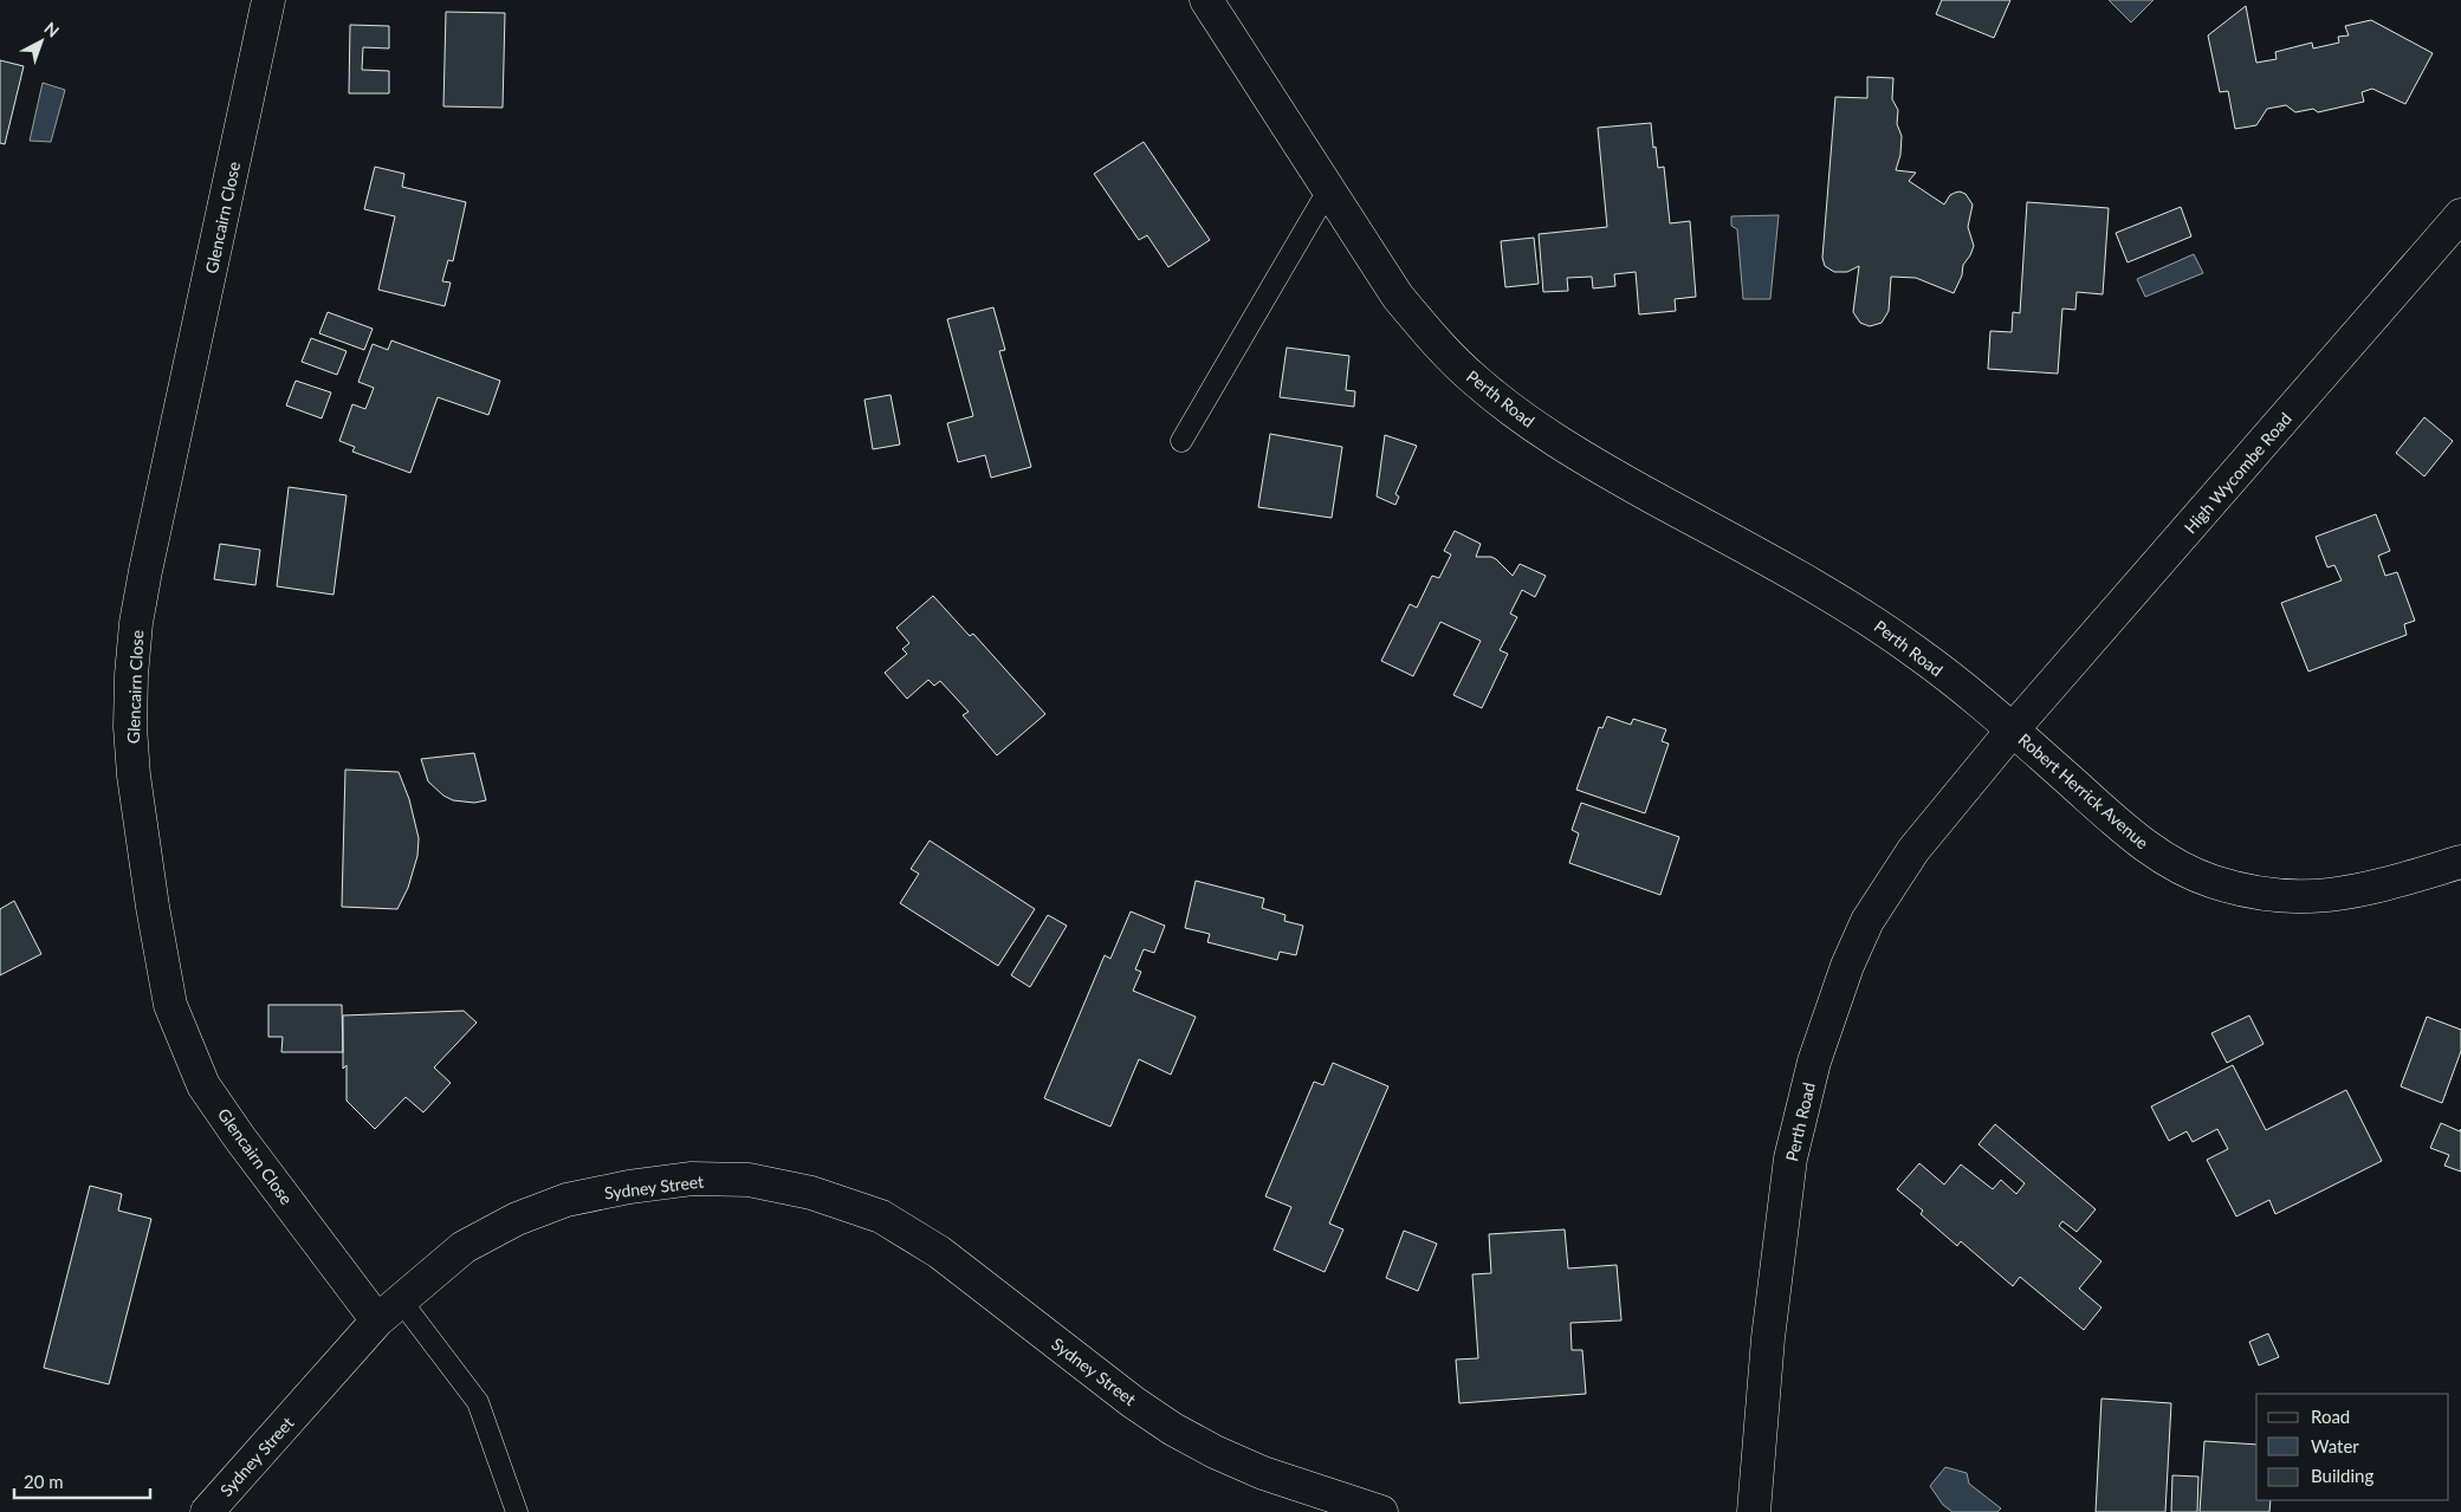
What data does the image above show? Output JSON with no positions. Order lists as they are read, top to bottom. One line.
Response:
{"streets":{"street":["Glencairn Close","Perth Road","High Wycombe Road","Robert Herrick Avenue","Sydney Street"]},"crossings":[["Glencairn Close","Sydney Street"],["Perth Road","High Wycombe Road"],["Perth Road","Robert Herrick Avenue"],["High Wycombe Road","Robert Herrick Avenue"]],"legend":["Road","Water","Building"],"scale_bar":"20 m","north":"top right"}
